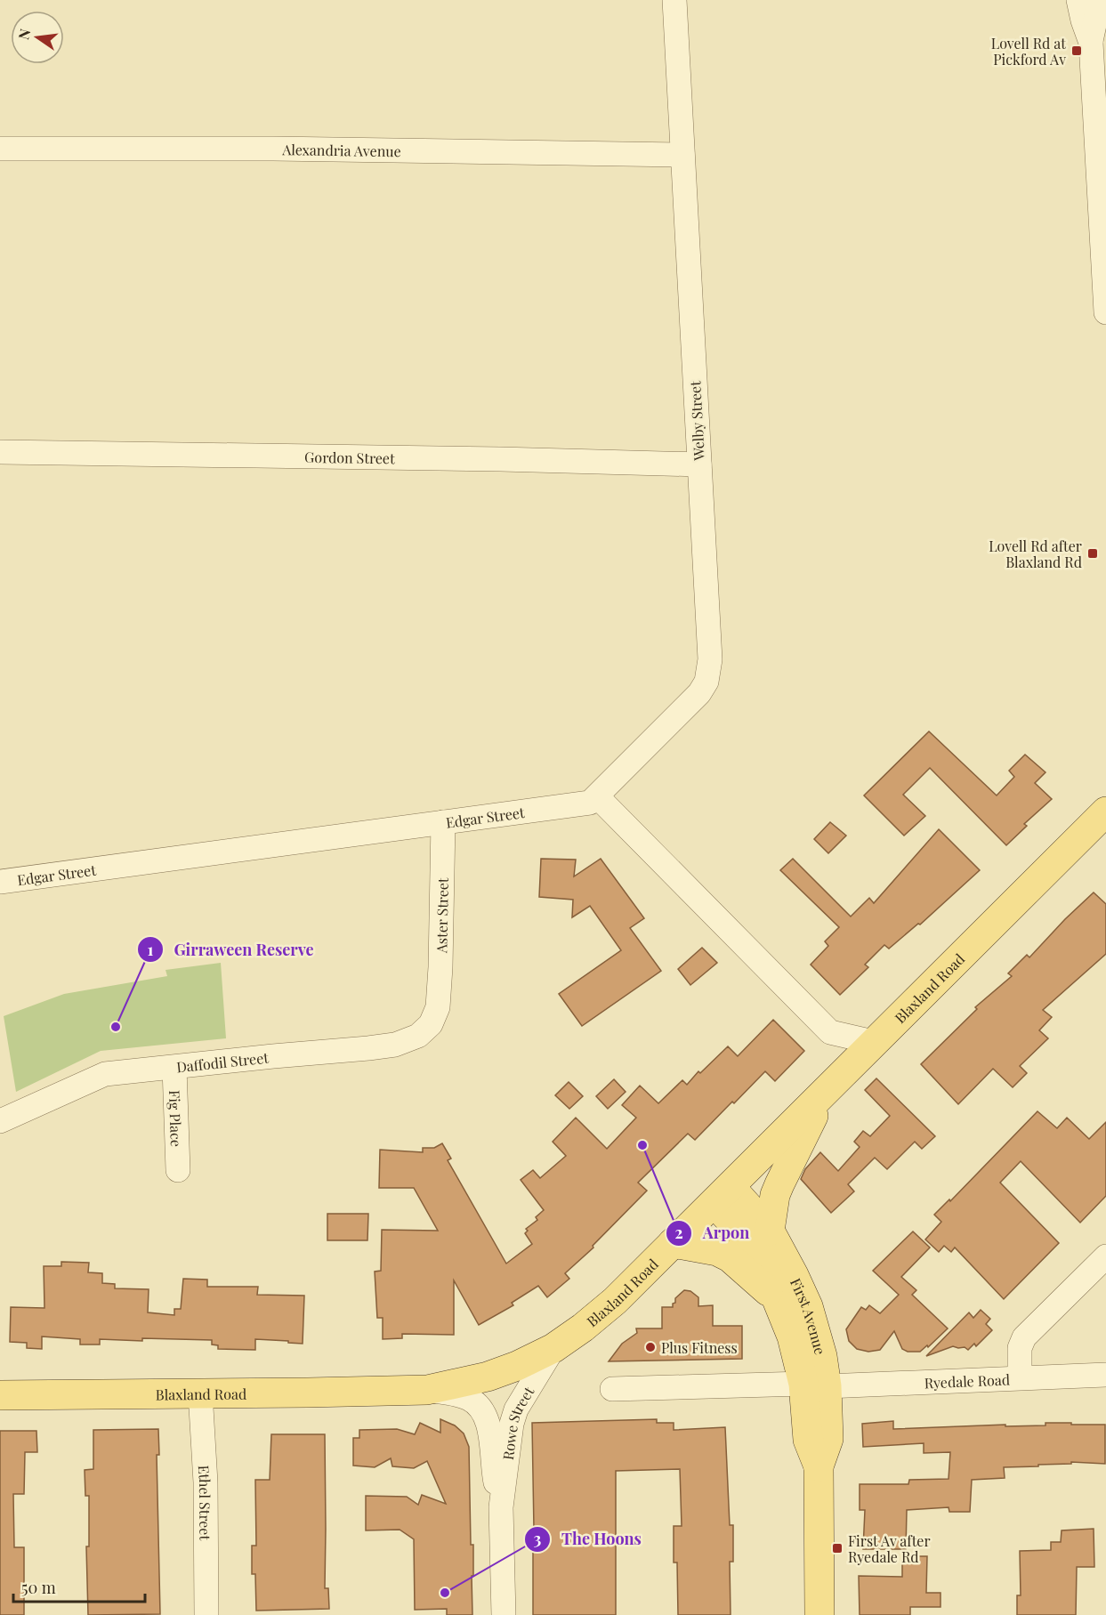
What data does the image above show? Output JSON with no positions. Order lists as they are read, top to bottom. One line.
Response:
{"streets":{"main road":["Blaxland Road","First Avenue"],"street":["Alexandria Avenue","Welby Street","Gordon Street","Edgar Street","Aster Street","Daffodil Street","Fig Place","Ryedale Road","Rowe Street","Ethel Street"]},"crossings":[["Alexandria Avenue","Welby Street"],["Welby Street","Gordon Street"],["Welby Street","Edgar Street"],["Edgar Street","Aster Street"],["Aster Street","Daffodil Street"],["Blaxland Road","First Avenue"],["Blaxland Road","Rowe Street"],["Blaxland Road","Ethel Street"],["Daffodil Street","Fig Place"],["First Avenue","Ryedale Road"]],"places":{"transit":["Lovell Rd at Pickford Av","Lovell Rd after Blaxland Rd","First Av after Ryedale Rd"],"other":["Girraween Reserve","Arpon","Plus Fitness","The Hoons"]},"scale_bar":"50 m","north":"left"}
